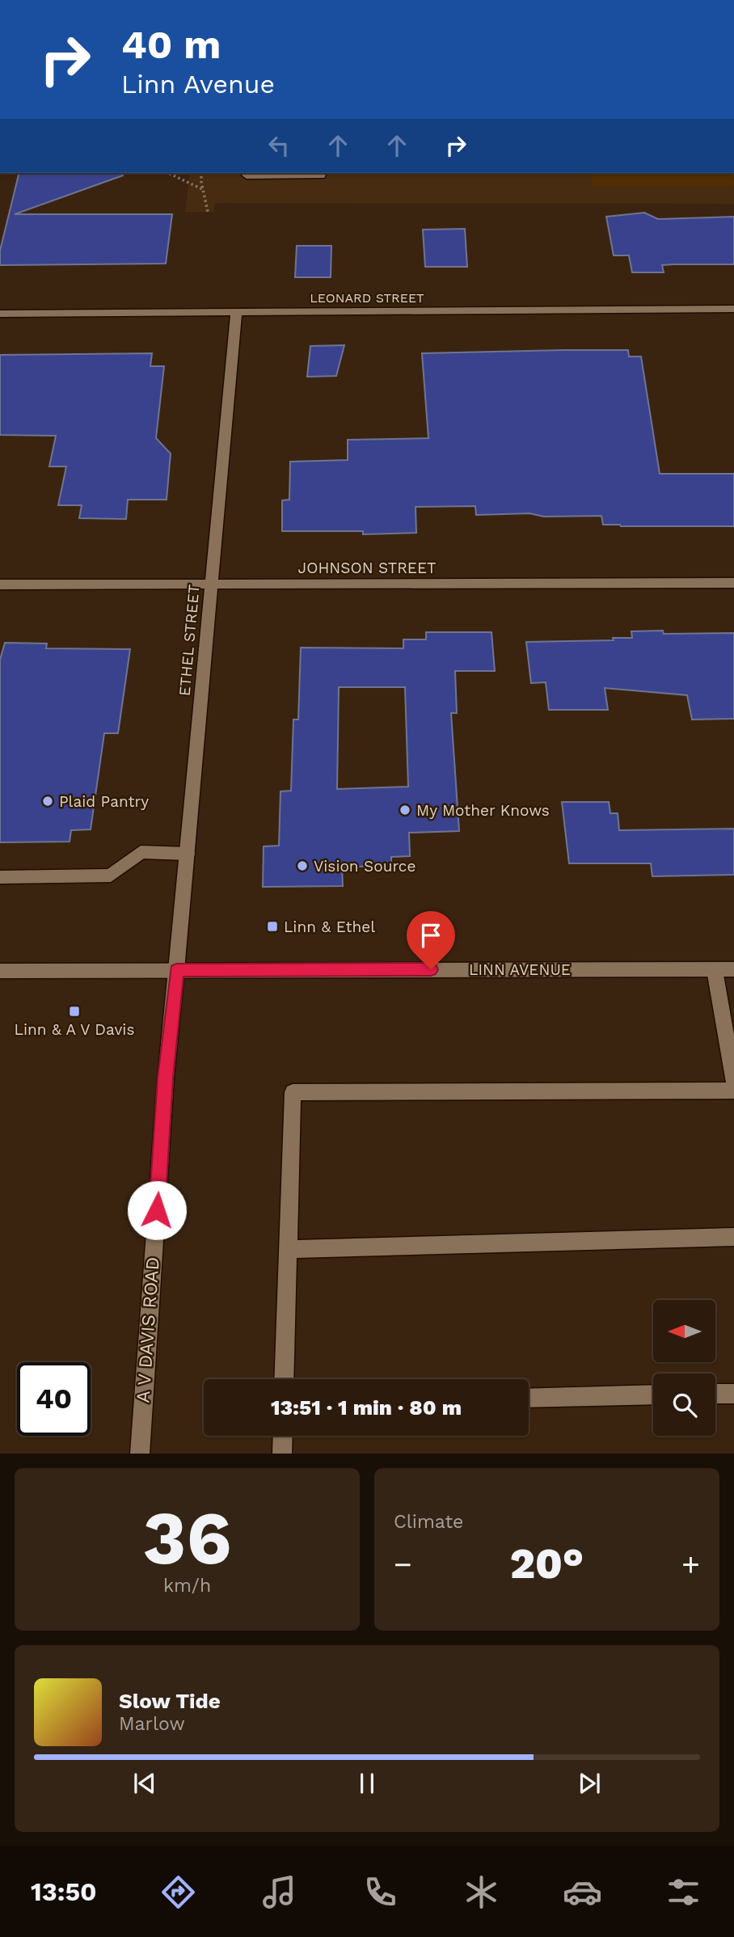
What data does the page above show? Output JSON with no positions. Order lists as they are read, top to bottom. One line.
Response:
{"streets":{"street":["LEONARD STREET","JOHNSON STREET","ETHEL STREET","LINN AVENUE","A V DAVIS ROAD"]},"crossings":[["LEONARD STREET","ETHEL STREET"],["JOHNSON STREET","ETHEL STREET"],["ETHEL STREET","LINN AVENUE"],["ETHEL STREET","A V DAVIS ROAD"],["LINN AVENUE","A V DAVIS ROAD"]],"places":{"other":["Plaid Pantry","My Mother Knows","Vision Source"],"transit":["Linn & Ethel","Linn & A V Davis"]},"north":"left","page":{"turn":["40 m","Linn Avenue"],"limit":"40","trip":"13:51 · 1 min · 80 m","tile":[["36","km/h"],"Climate"],"heat":["−","20°","+"],"song":["Slow Tide","Marlow"],"tabs":"13:50"}}
